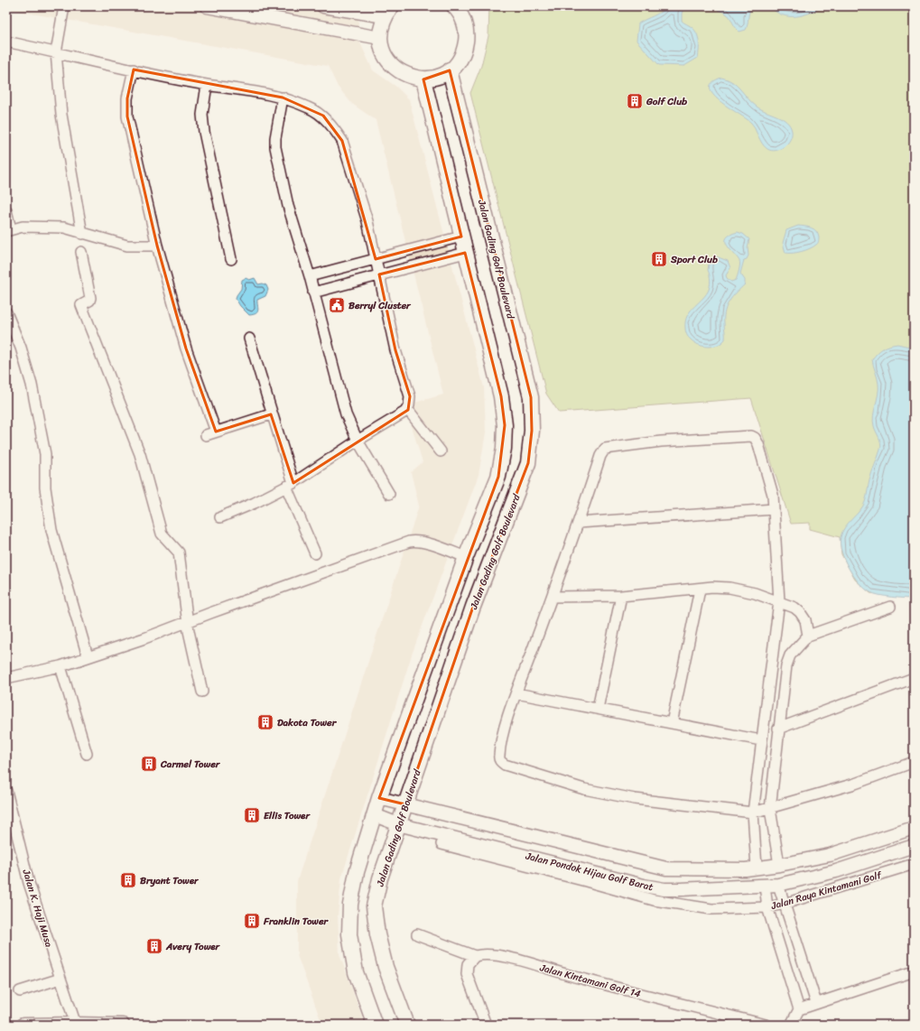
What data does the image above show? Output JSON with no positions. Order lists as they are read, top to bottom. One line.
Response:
{"streets":{"main road":["Jalan Gading Golf Boulevard"],"street":["Jalan Pondok Hijau Golf Barat","Jalan Raya Kintamani Golf","Jalan K. Haji Musa","Jalan Kintamani Golf 14"]},"crossings":[["Jalan Gading Golf Boulevard","Jalan Pondok Hijau Golf Barat"]],"places":{"building":["Golf Club","Sport Club","Dakota Tower","Carmel Tower","Ellis Tower","Bryant Tower","Franklin Tower","Avery Tower"],"public building":["Berryl Cluster"]}}
